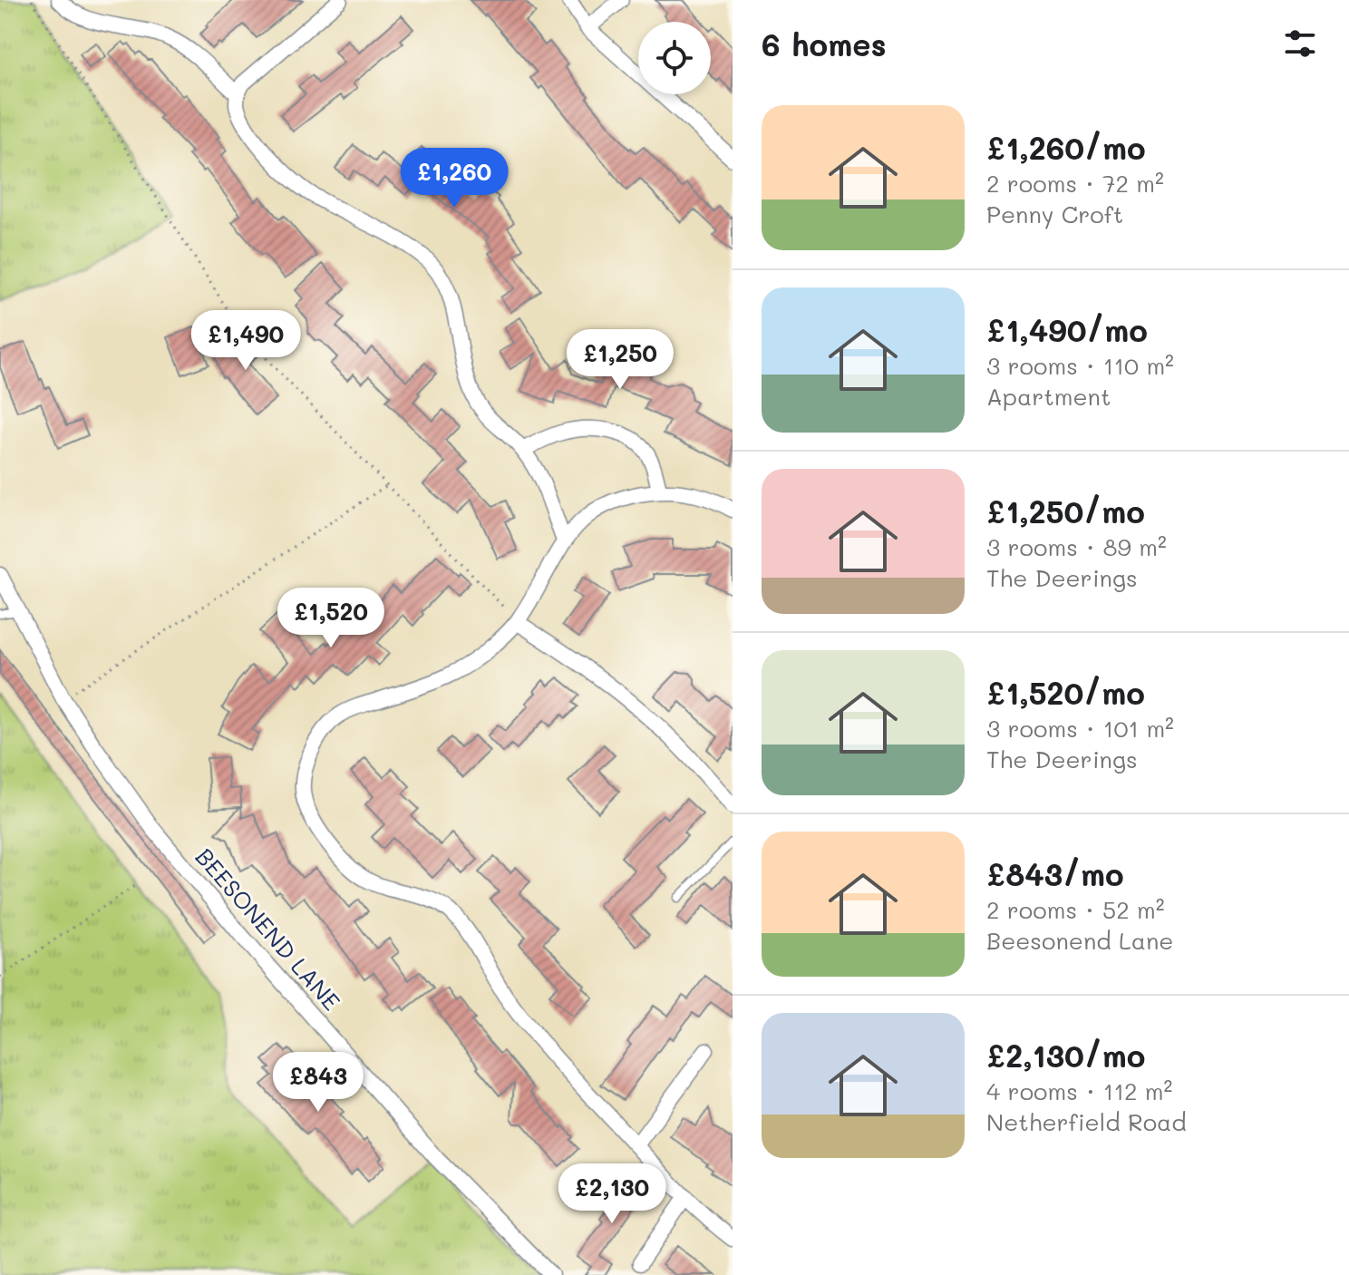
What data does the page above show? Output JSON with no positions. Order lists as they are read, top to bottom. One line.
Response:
{"streets":{"street":["BEESONEND LANE"]},"page":{"heading":"6 homes","list":[{"name":"£1,260/mo","note":"2 rooms · 72 m² · Penny Croft"},{"name":"£1,490/mo","note":"3 rooms · 110 m² · Apartment"},{"name":"£1,250/mo","note":"3 rooms · 89 m² · The Deerings"},{"name":"£1,520/mo","note":"3 rooms · 101 m² · The Deerings"},{"name":"£843/mo","note":"2 rooms · 52 m² · Beesonend Lane"},{"name":"£2,130/mo","note":"4 rooms · 112 m² · Netherfield Road"}],"price":["£1,260","£1,490","£1,250","£1,520","£843","£2,130"]}}
